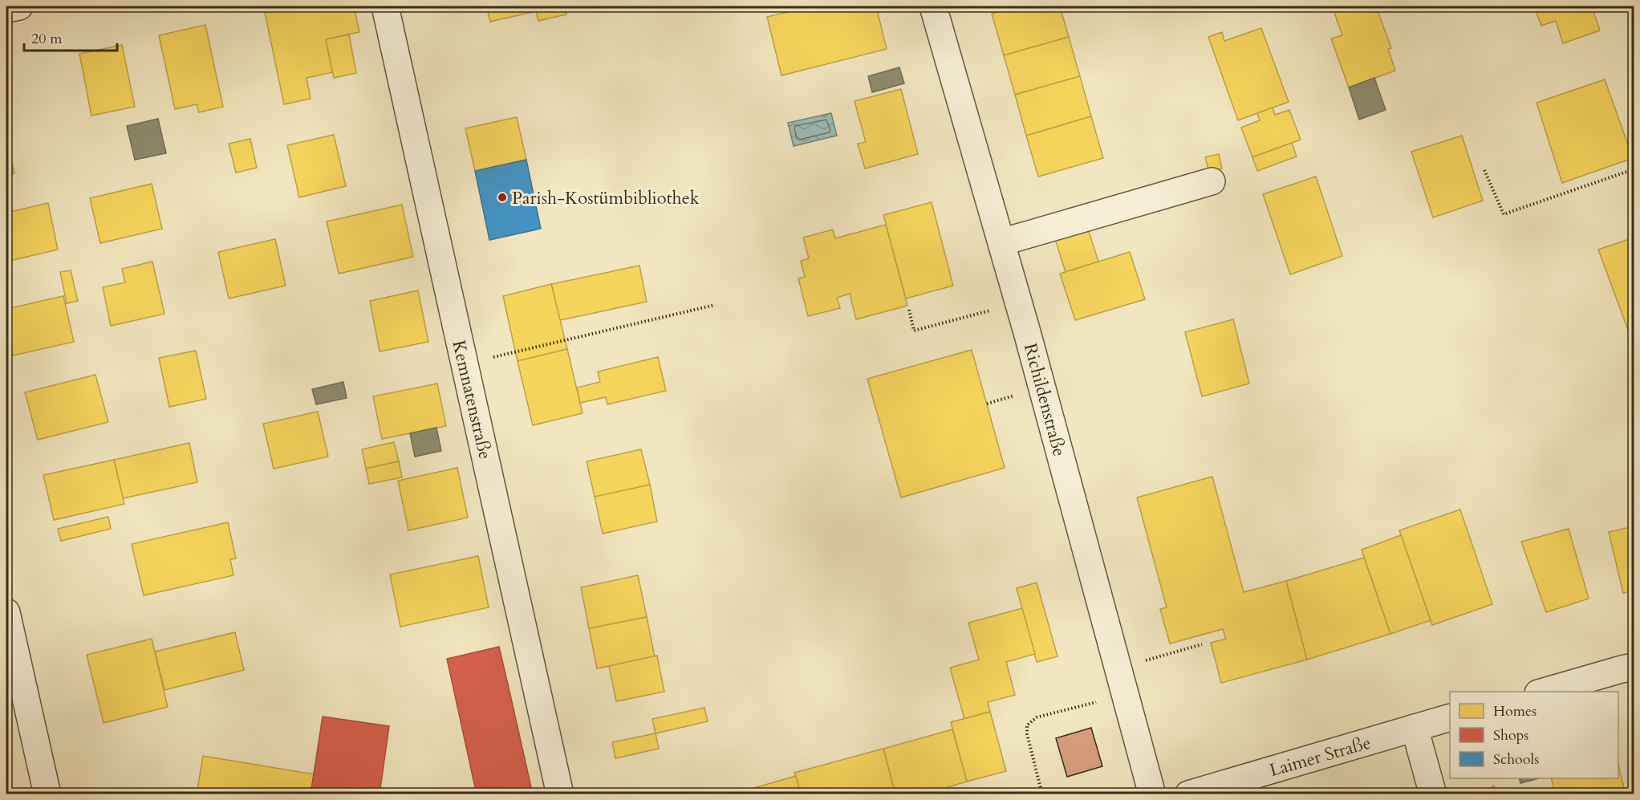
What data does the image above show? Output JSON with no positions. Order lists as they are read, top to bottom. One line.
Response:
{"streets":{"street":["Kemnatenstraße","Richildenstraße","Laimer Straße"]},"places":["Parish-Kostümbibliothek"],"legend":["Homes","Shops","Schools"],"scale_bar":"20 m"}
